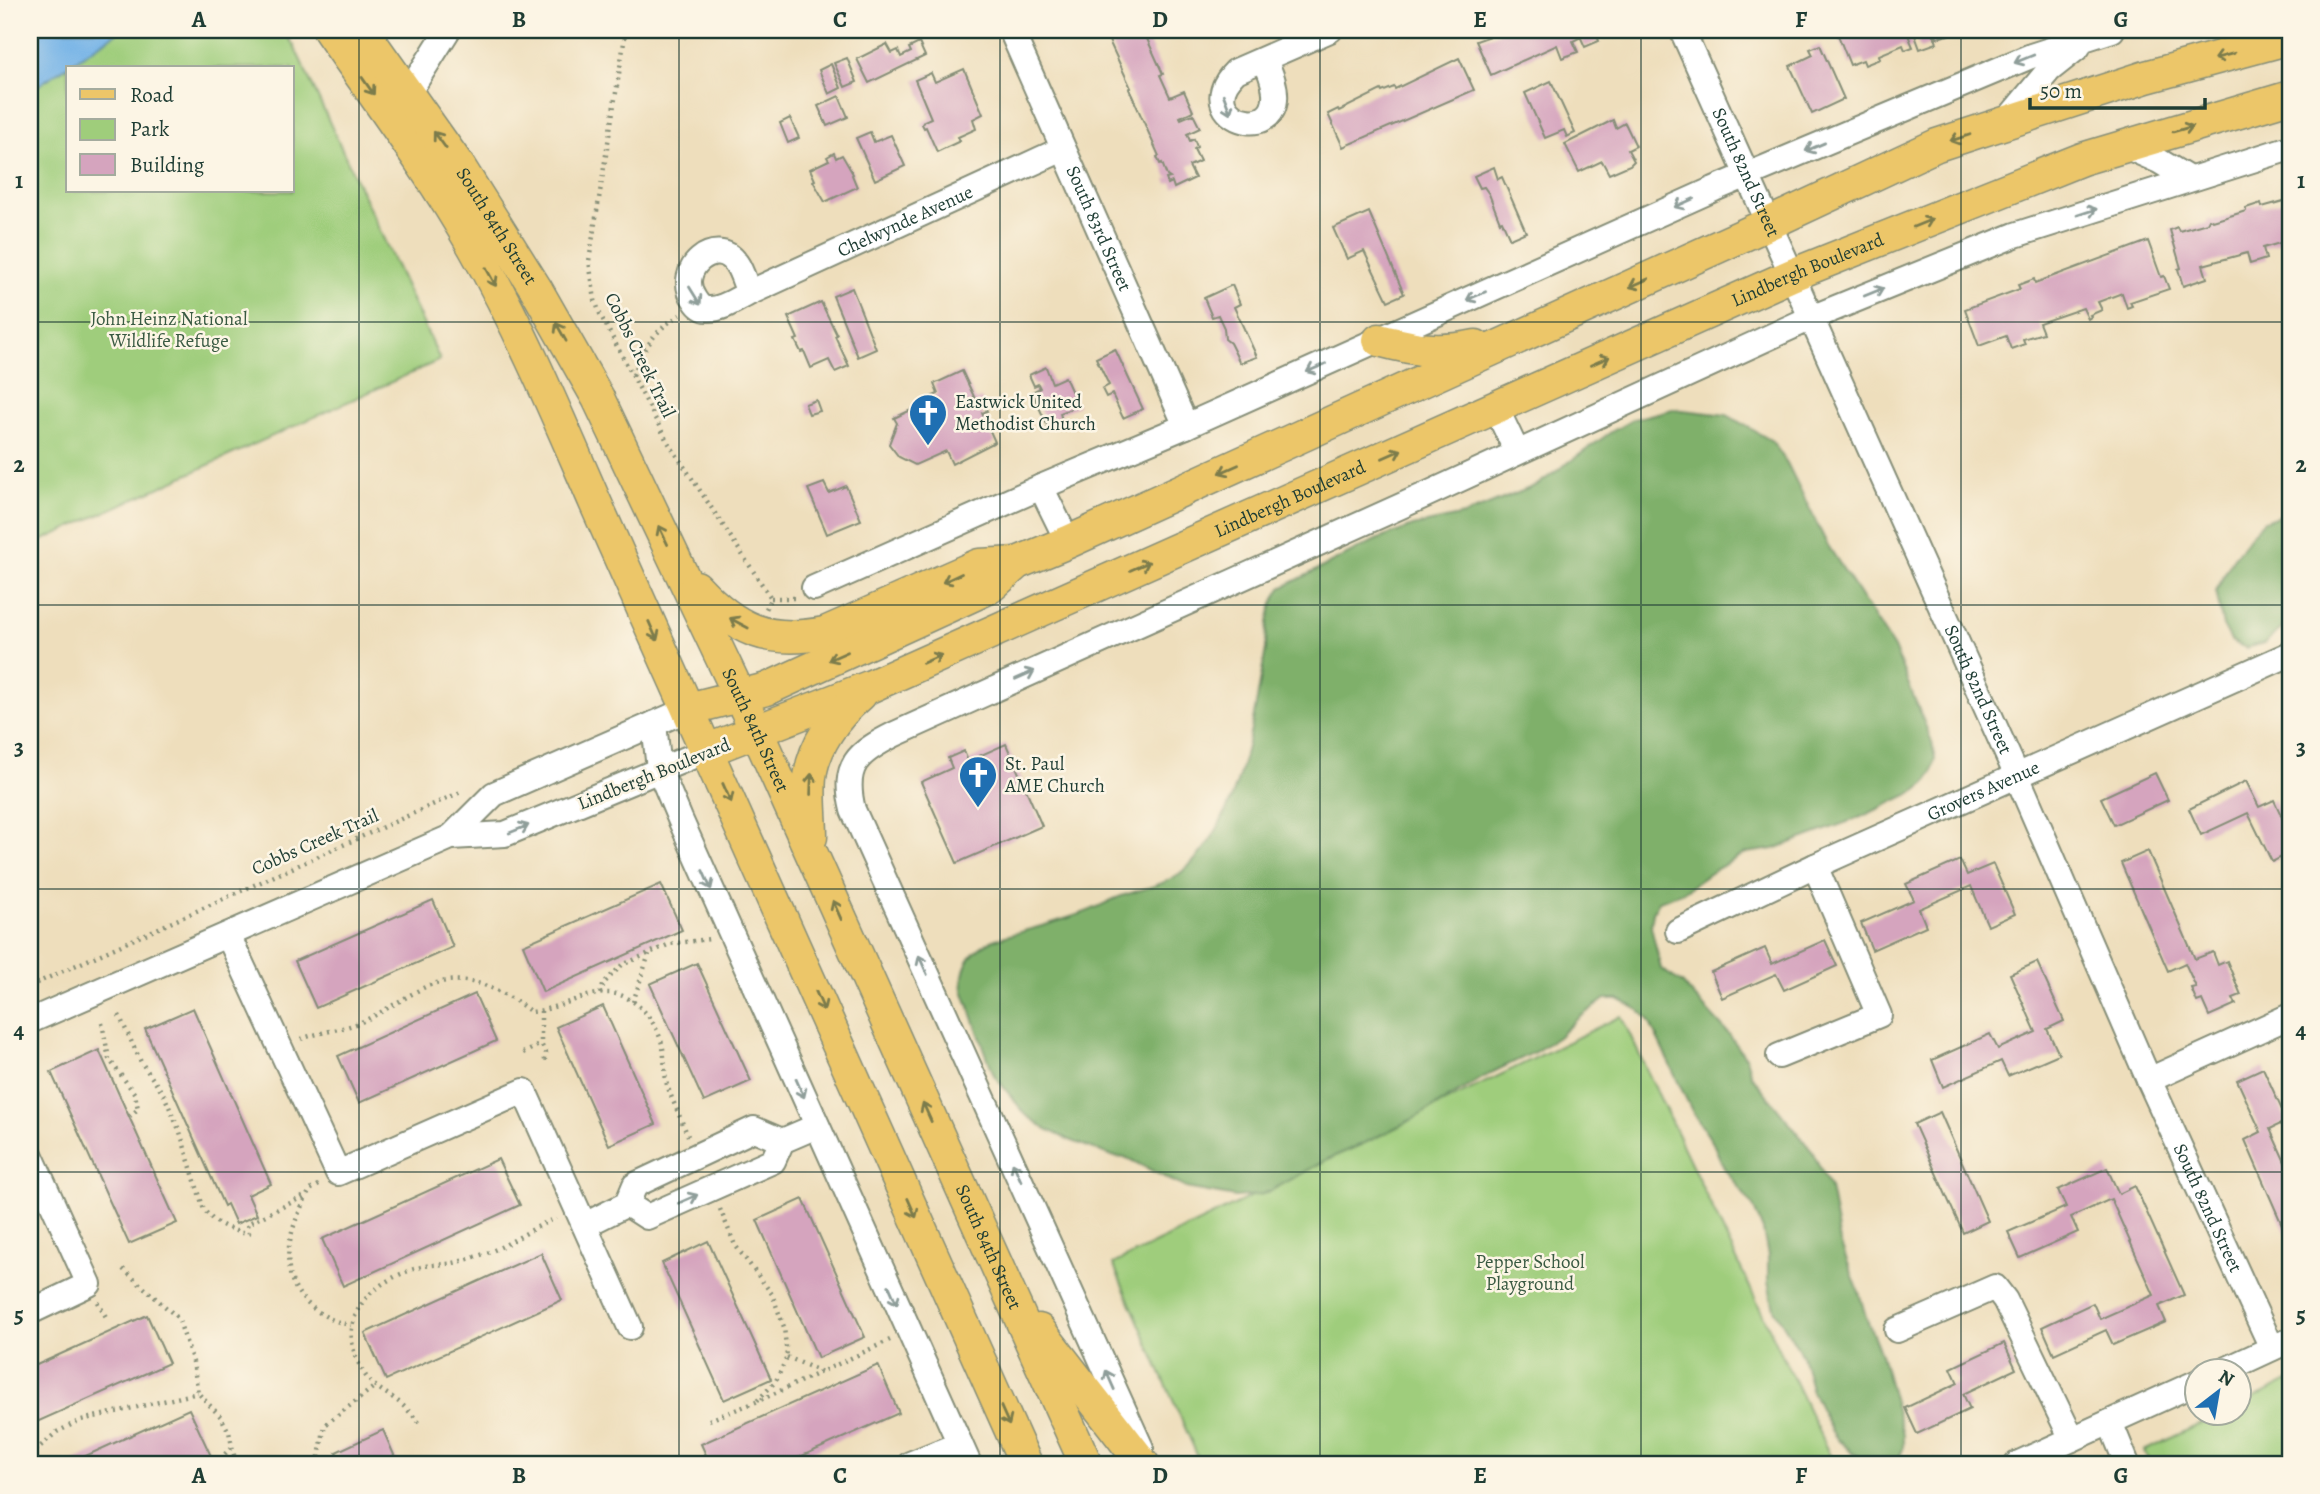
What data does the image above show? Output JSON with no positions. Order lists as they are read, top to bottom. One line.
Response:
{"streets":{"main road":["South 84th Street","Lindbergh Boulevard"],"street":["South 82nd Street","Chelwynde Avenue","South 83rd Street","Grovers Avenue"],"path":["Cobbs Creek Trail"]},"crossings":[["South 82nd Street","Lindbergh Boulevard"],["South 82nd Street","Grovers Avenue"],["Chelwynde Avenue","South 83rd Street"],["South 84th Street","Lindbergh Boulevard"]],"parks":["John Heinz National Wildlife Refuge","Pepper School Playground"],"places":{"church":["Eastwick United Methodist Church","St. Paul AME Church"]},"legend":["Road","Park","Building"],"scale_bar":"50 m","north":"top right","grid":{"columns":["A","B","C","D","E","F","G"],"rows":["1","2","3","4","5"]}}
